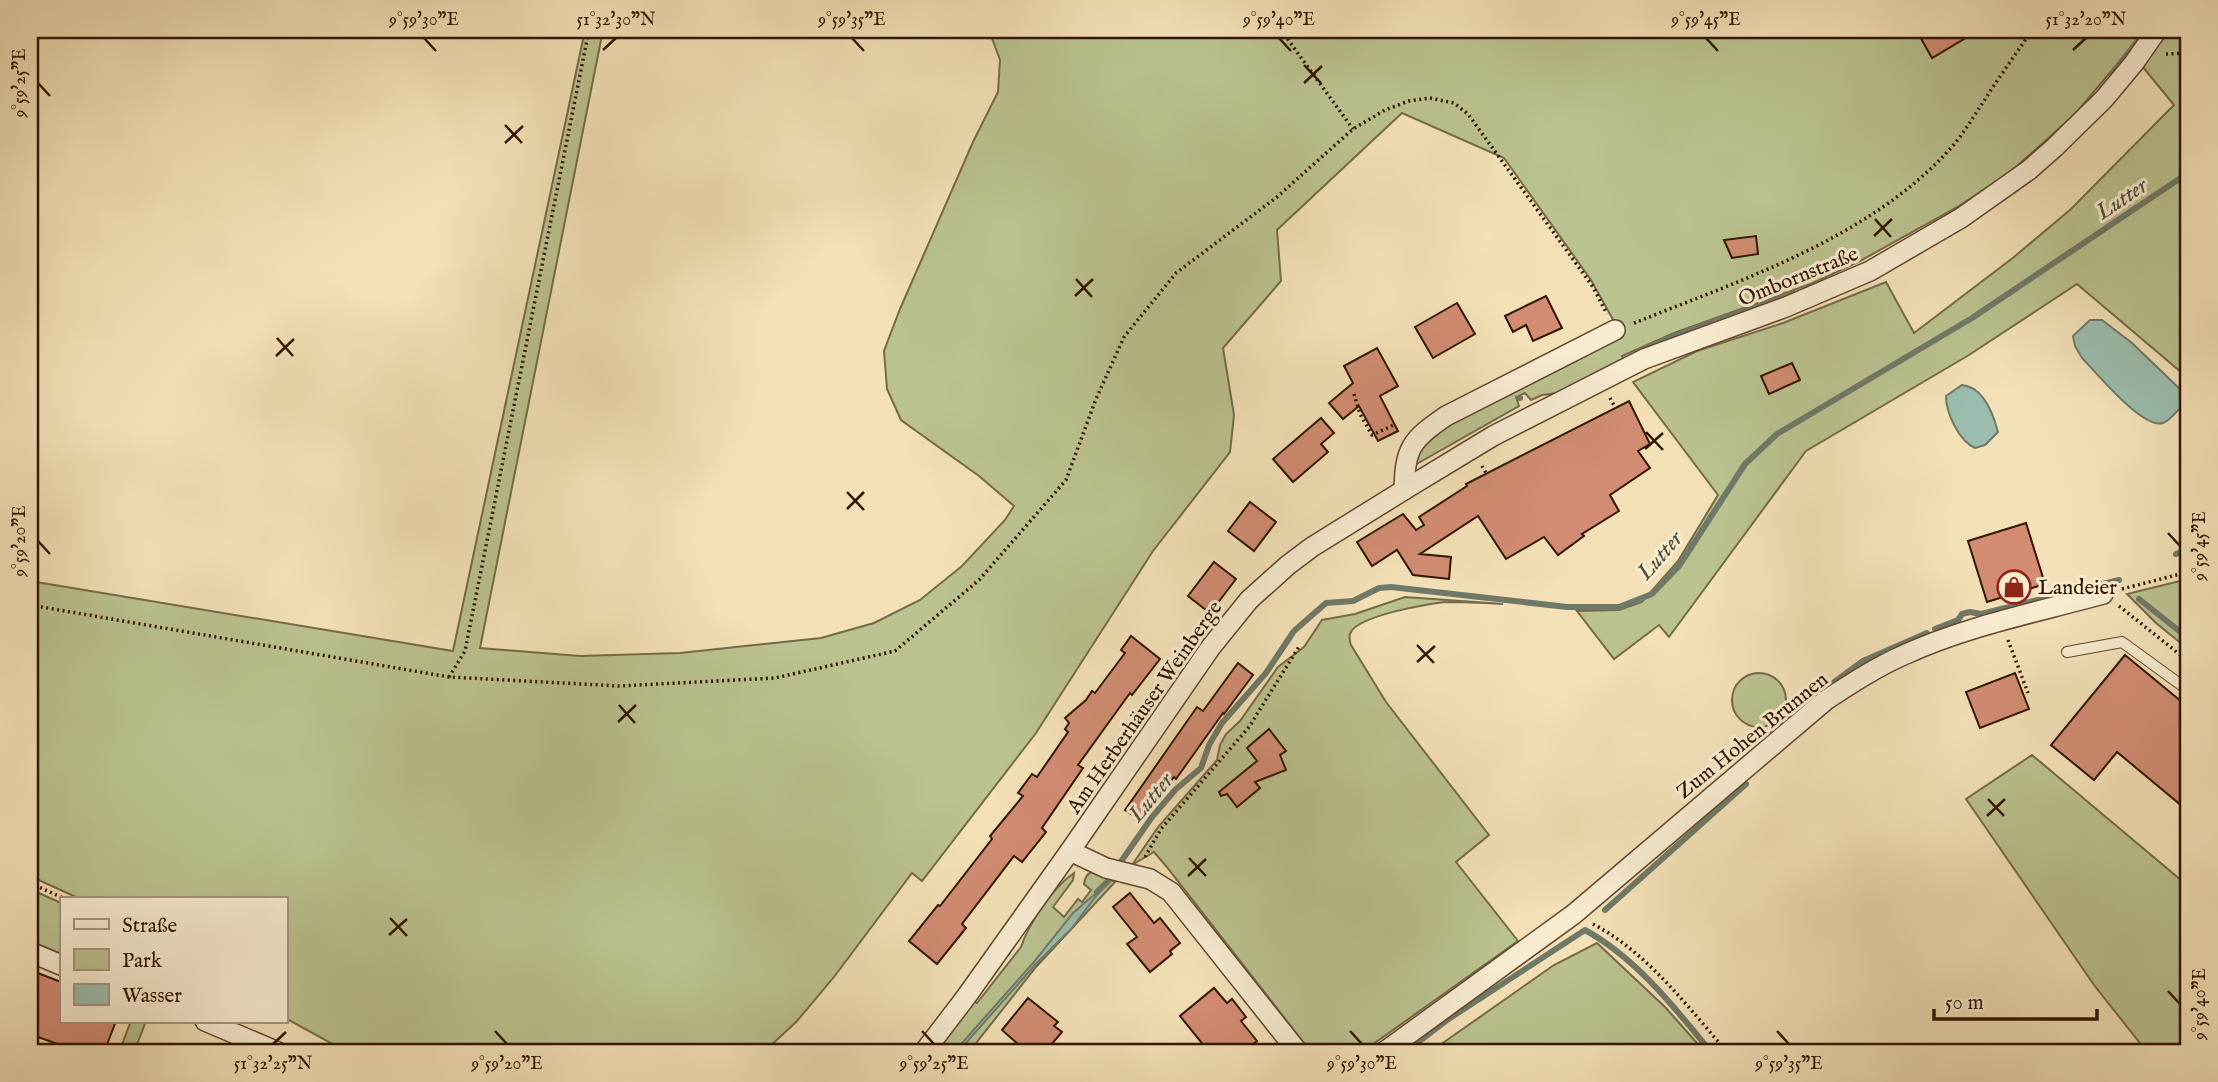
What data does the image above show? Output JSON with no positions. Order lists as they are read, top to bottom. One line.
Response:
{"streets":{"street":["Ombornstraße","Am Herberhäuser Weinberge","Zum Hohen Brunnen"]},"crossings":[["Ombornstraße","Am Herberhäuser Weinberge"]],"water":["Lutter"],"places":{"shop":["Landeier"]},"legend":["Straße","Park","Wasser"],"scale_bar":"50 m","coordinates":["9°59'30\"E","51°32'30\"N","9°59'35\"E","9°59'40\"E","9°59'45\"E","51°32'20\"N","9°59'25\"E","9°59'20\"E","51°32'25\"N"]}
